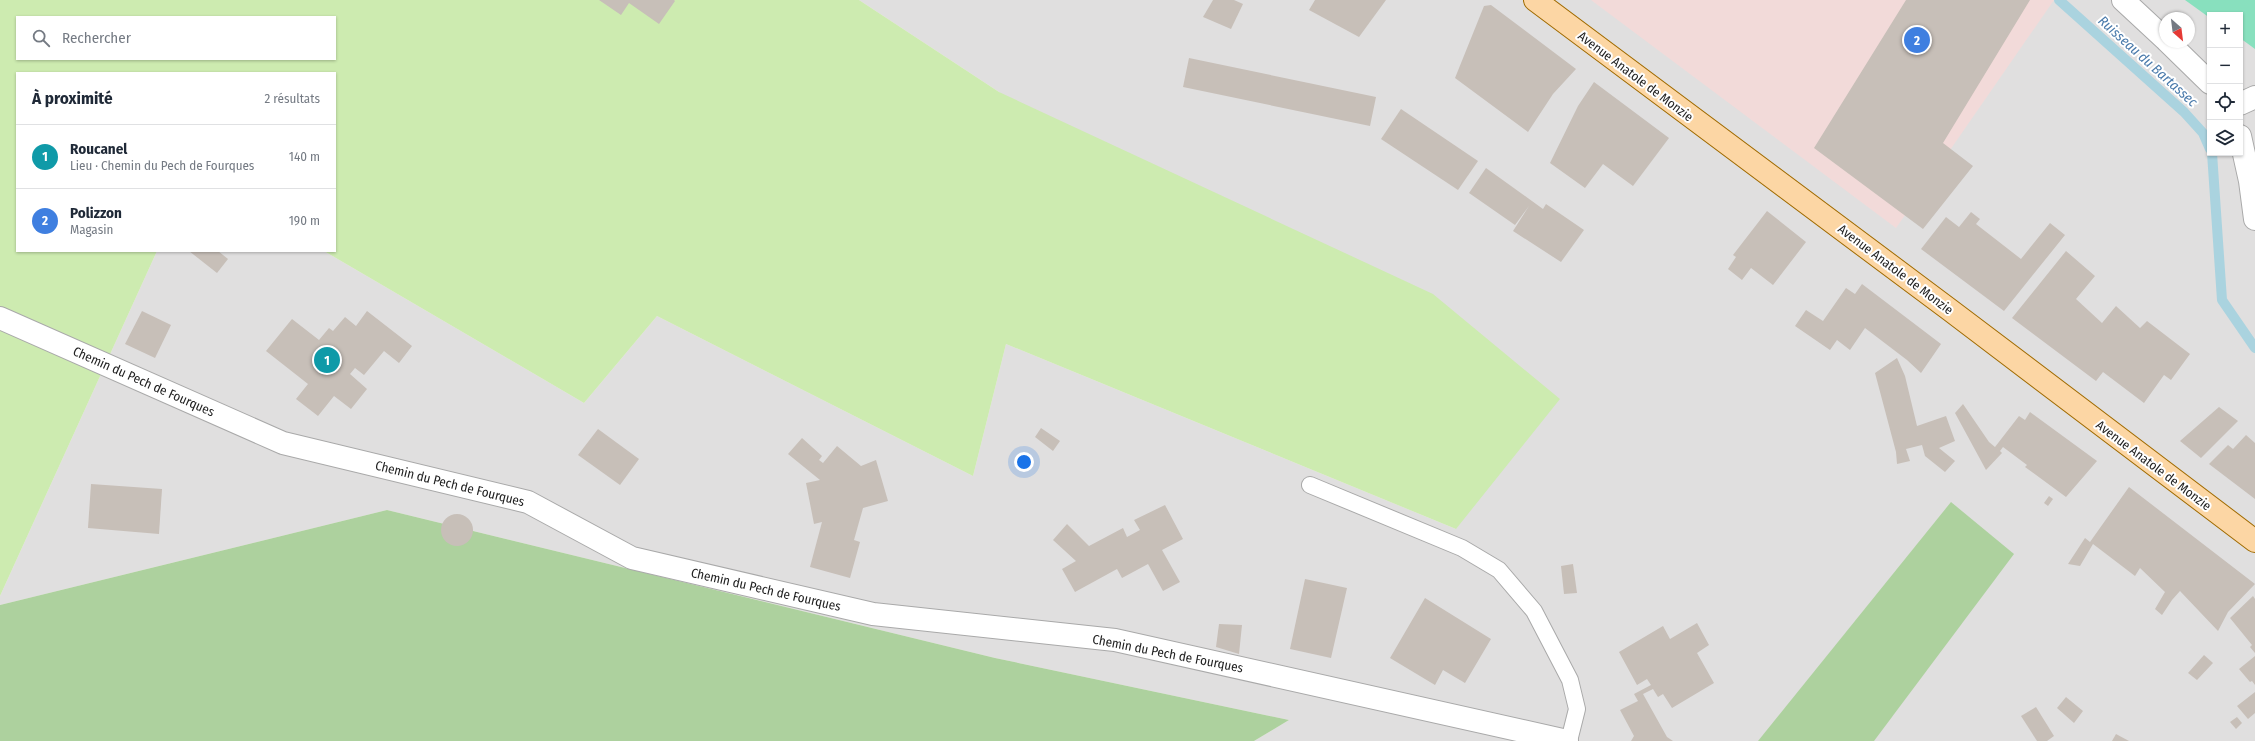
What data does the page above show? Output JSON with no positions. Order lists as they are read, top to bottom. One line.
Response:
{"streets":{"main road":["Avenue Anatole de Monzie"],"street":["Chemin du Pech de Fourques"]},"water":["Ruisseau du Bartassec"],"north":"bottom right","page":{"map_buttons":["+","−"],"search":"Rechercher","pins":["2","1"],"heading":["À proximité","2 résultats"],"list":[{"mark":"1","name":"Roucanel","note":"Lieu · Chemin du Pech de Fourques","value":"140 m"},{"mark":"2","name":"Polizzon","note":"Magasin","value":"190 m"}]}}
